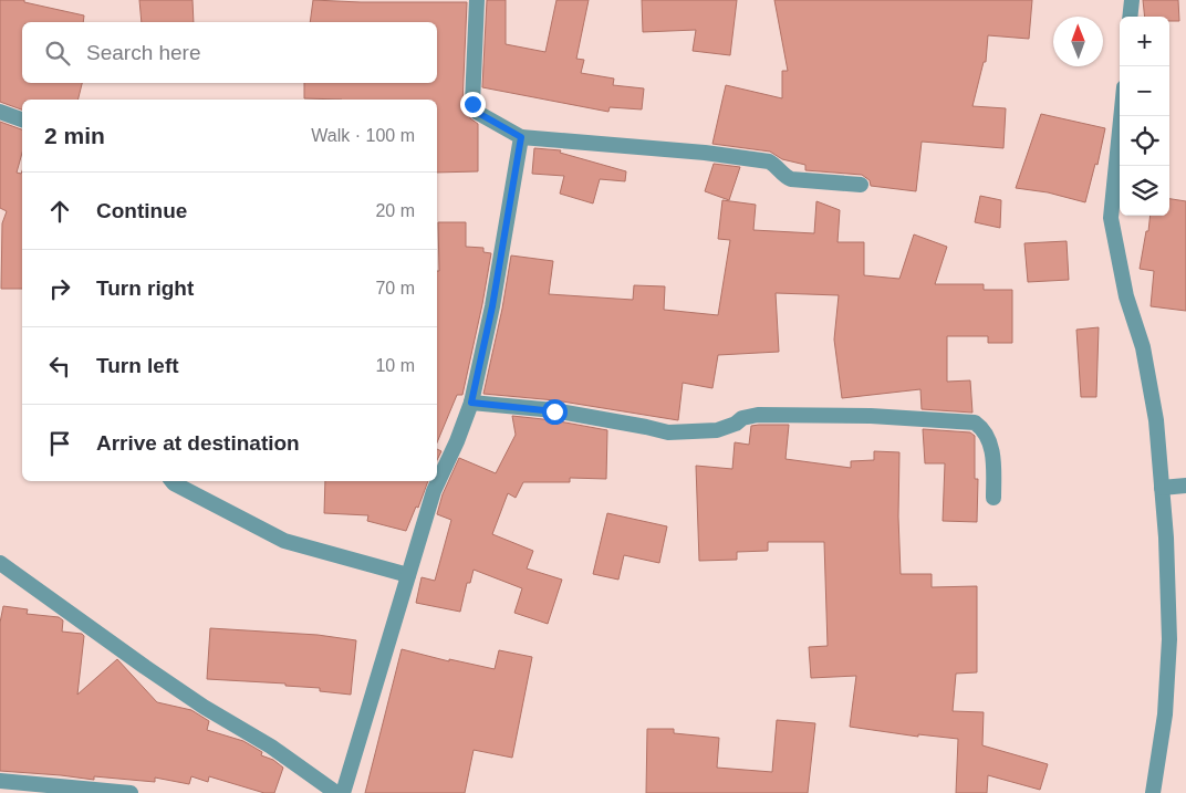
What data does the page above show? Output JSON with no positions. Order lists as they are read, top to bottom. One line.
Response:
{"north":"top","page":{"map_buttons":["+","−"],"search":"Search here","heading":["2 min","Walk · 100 m"],"list":[["Continue","20 m"],["Turn right","70 m"],["Turn left","10 m"],"Arrive at destination"]}}
